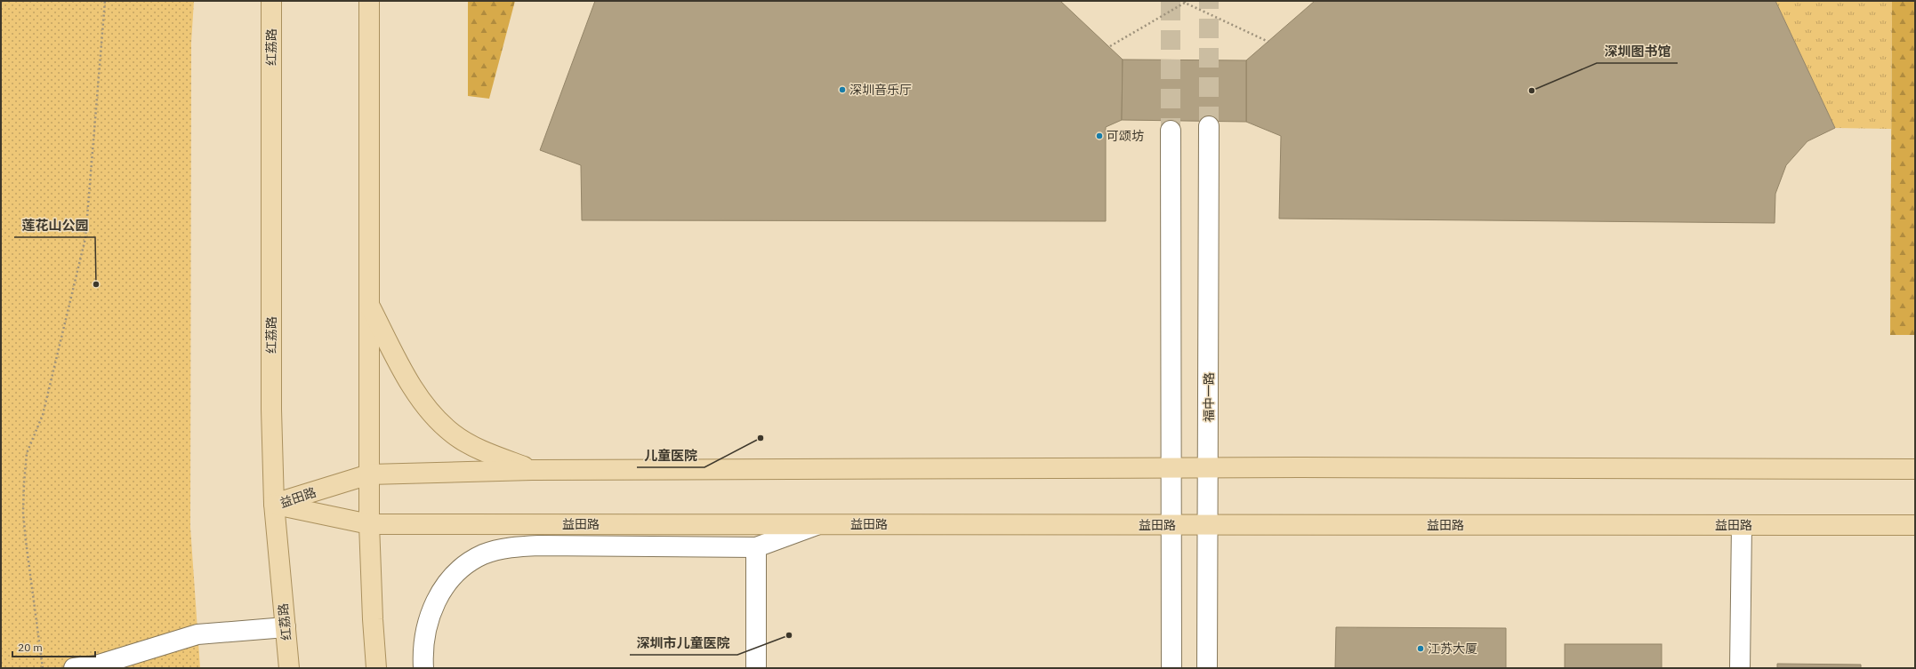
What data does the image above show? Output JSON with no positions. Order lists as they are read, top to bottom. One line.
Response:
{"streets":{"main road":["红荔路","益田路"],"street":["福中一路"]},"crossings":[["红荔路","益田路"],["福中一路","益田路"]],"places":["深圳音乐厅","深圳图书馆","可颂坊","莲花山公园","儿童医院","深圳市儿童医院","江苏大厦"],"scale_bar":"20 m"}
